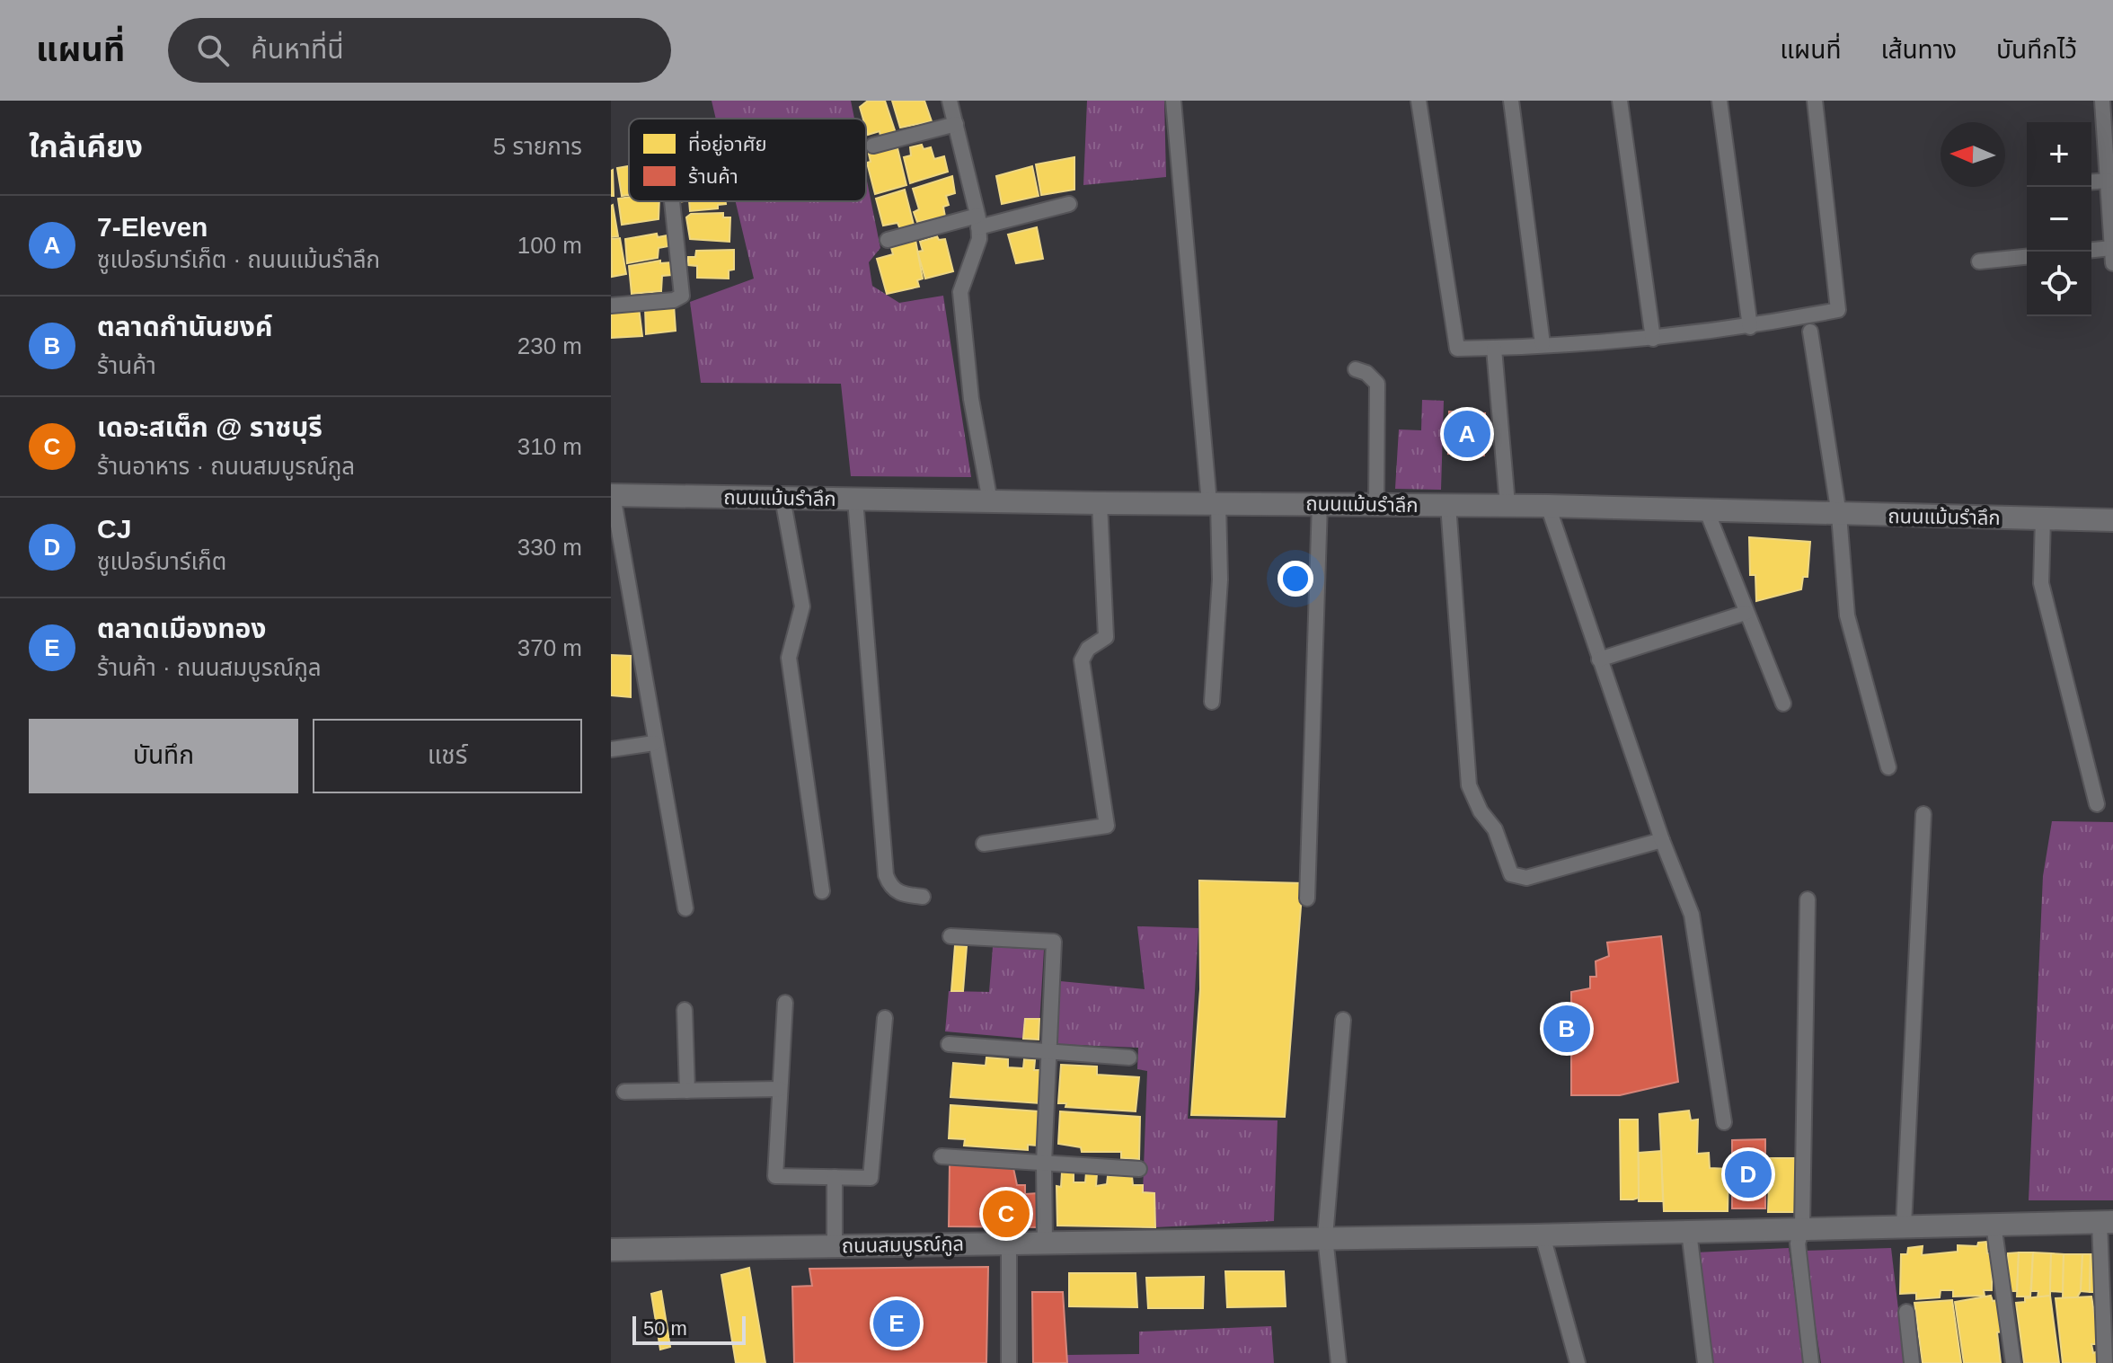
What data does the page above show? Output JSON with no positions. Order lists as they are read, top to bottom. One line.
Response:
{"streets":{"street":["ถนนแม้นรำลึก","ถนนสมบูรณ์กูล"]},"legend":["ที่อยู่อาศัย","ร้านค้า"],"scale_bar":"50 m","north":"left","page":{"header":"แผนที่","search":"ค้นหาที่นี่","nav":["แผนที่","เส้นทาง","บันทึกไว้"],"heading":["ใกล้เคียง","5 รายการ"],"map_buttons":["+","−"],"list":[{"mark":"A","name":"7-Eleven","note":"ซูเปอร์มาร์เก็ต · ถนนแม้นรำลึก","value":"100 m"},{"mark":"B","name":"ตลาดกำนันยงค์","note":"ร้านค้า","value":"230 m"},{"mark":"C","name":"เดอะสเต็ก @ ราชบุรี","note":"ร้านอาหาร · ถนนสมบูรณ์กูล","value":"310 m"},{"mark":"D","name":"CJ","note":"ซูเปอร์มาร์เก็ต","value":"330 m"},{"mark":"E","name":"ตลาดเมืองทอง","note":"ร้านค้า · ถนนสมบูรณ์กูล","value":"370 m"}],"pins":["A","B","D","C","E"],"buttons":["บันทึก","แชร์"],"scale":"50 m"}}
